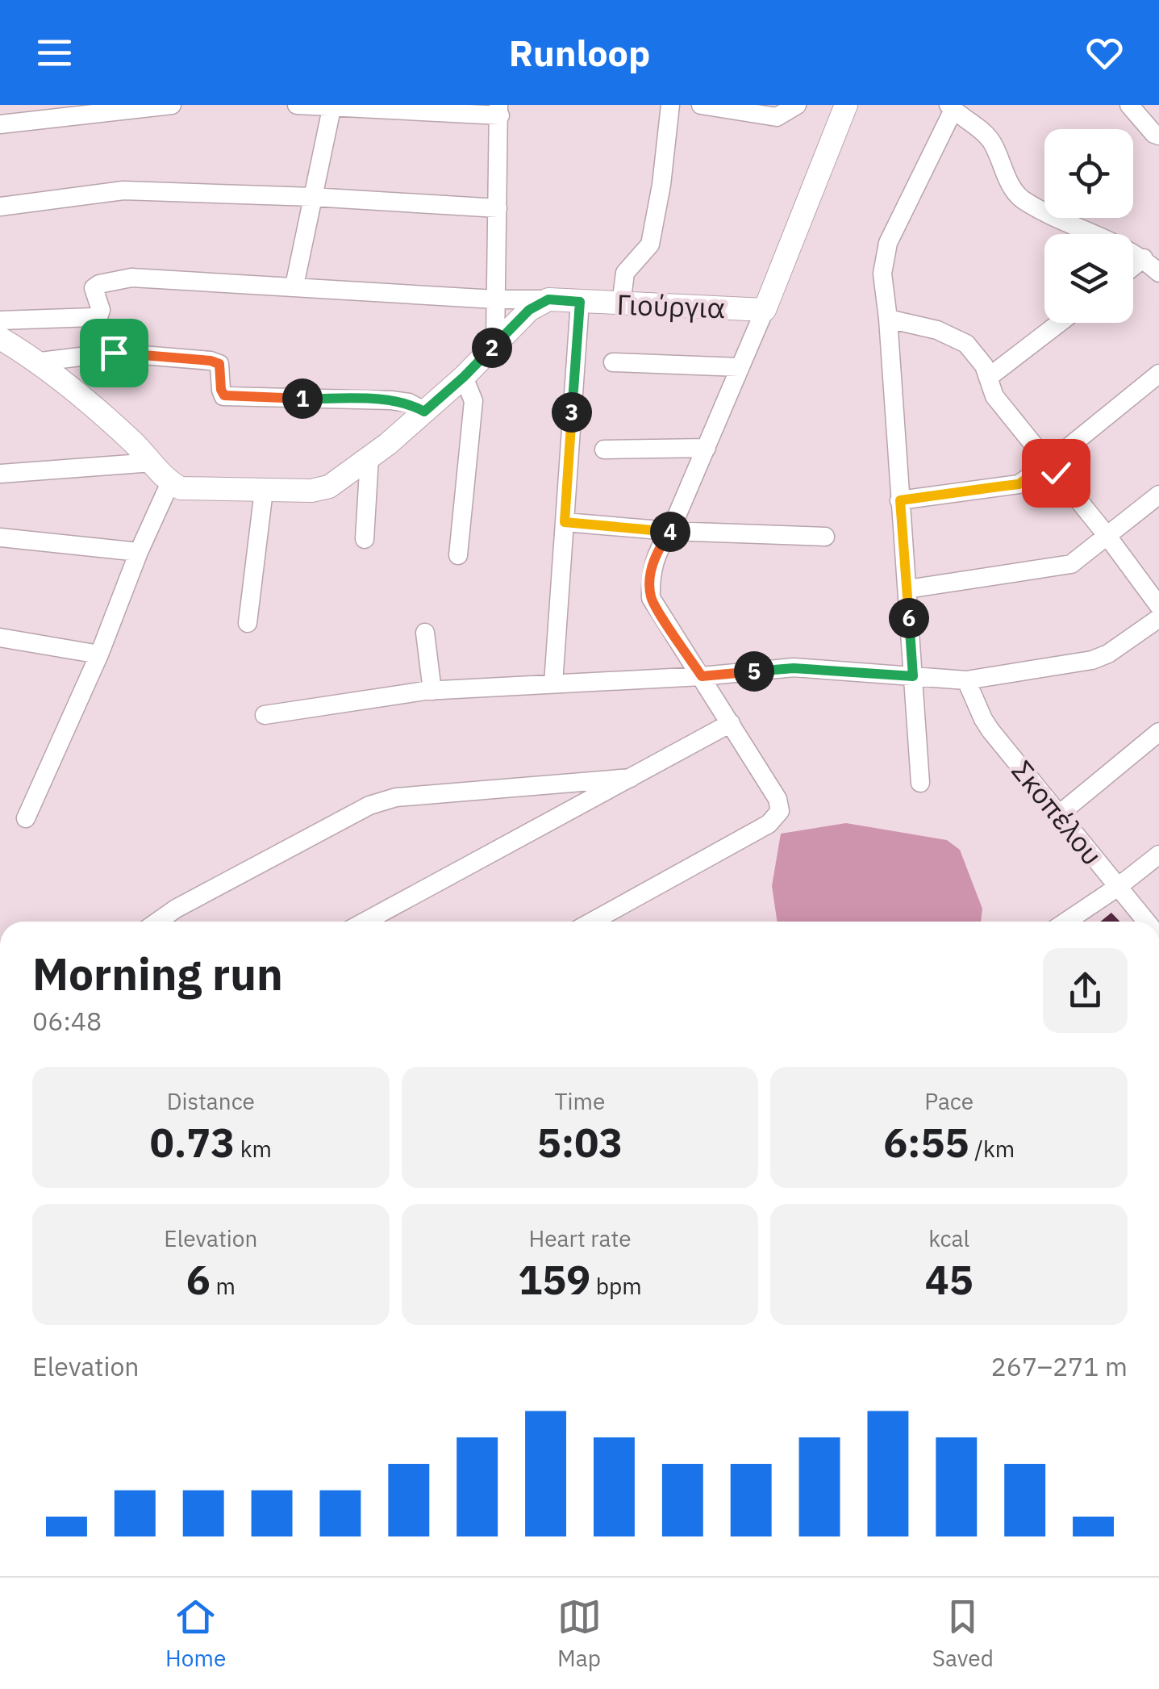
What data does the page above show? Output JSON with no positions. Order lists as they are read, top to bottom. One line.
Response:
{"streets":{"street":["Γιούργια","Σκοπέλου"]},"page":{"header":"Runloop","pins":["2","1","3","4","6","5"],"heading":["Morning run","06:48"],"stats":[["Distance","0.73 km"],["Time","5:03"],["Pace","6:55 /km"],["Elevation","6 m"],["Heart rate","159 bpm"],["kcal","45"]],"chart":["Elevation","267–271 m"],"tabs":["Home","Map","Saved"]}}
